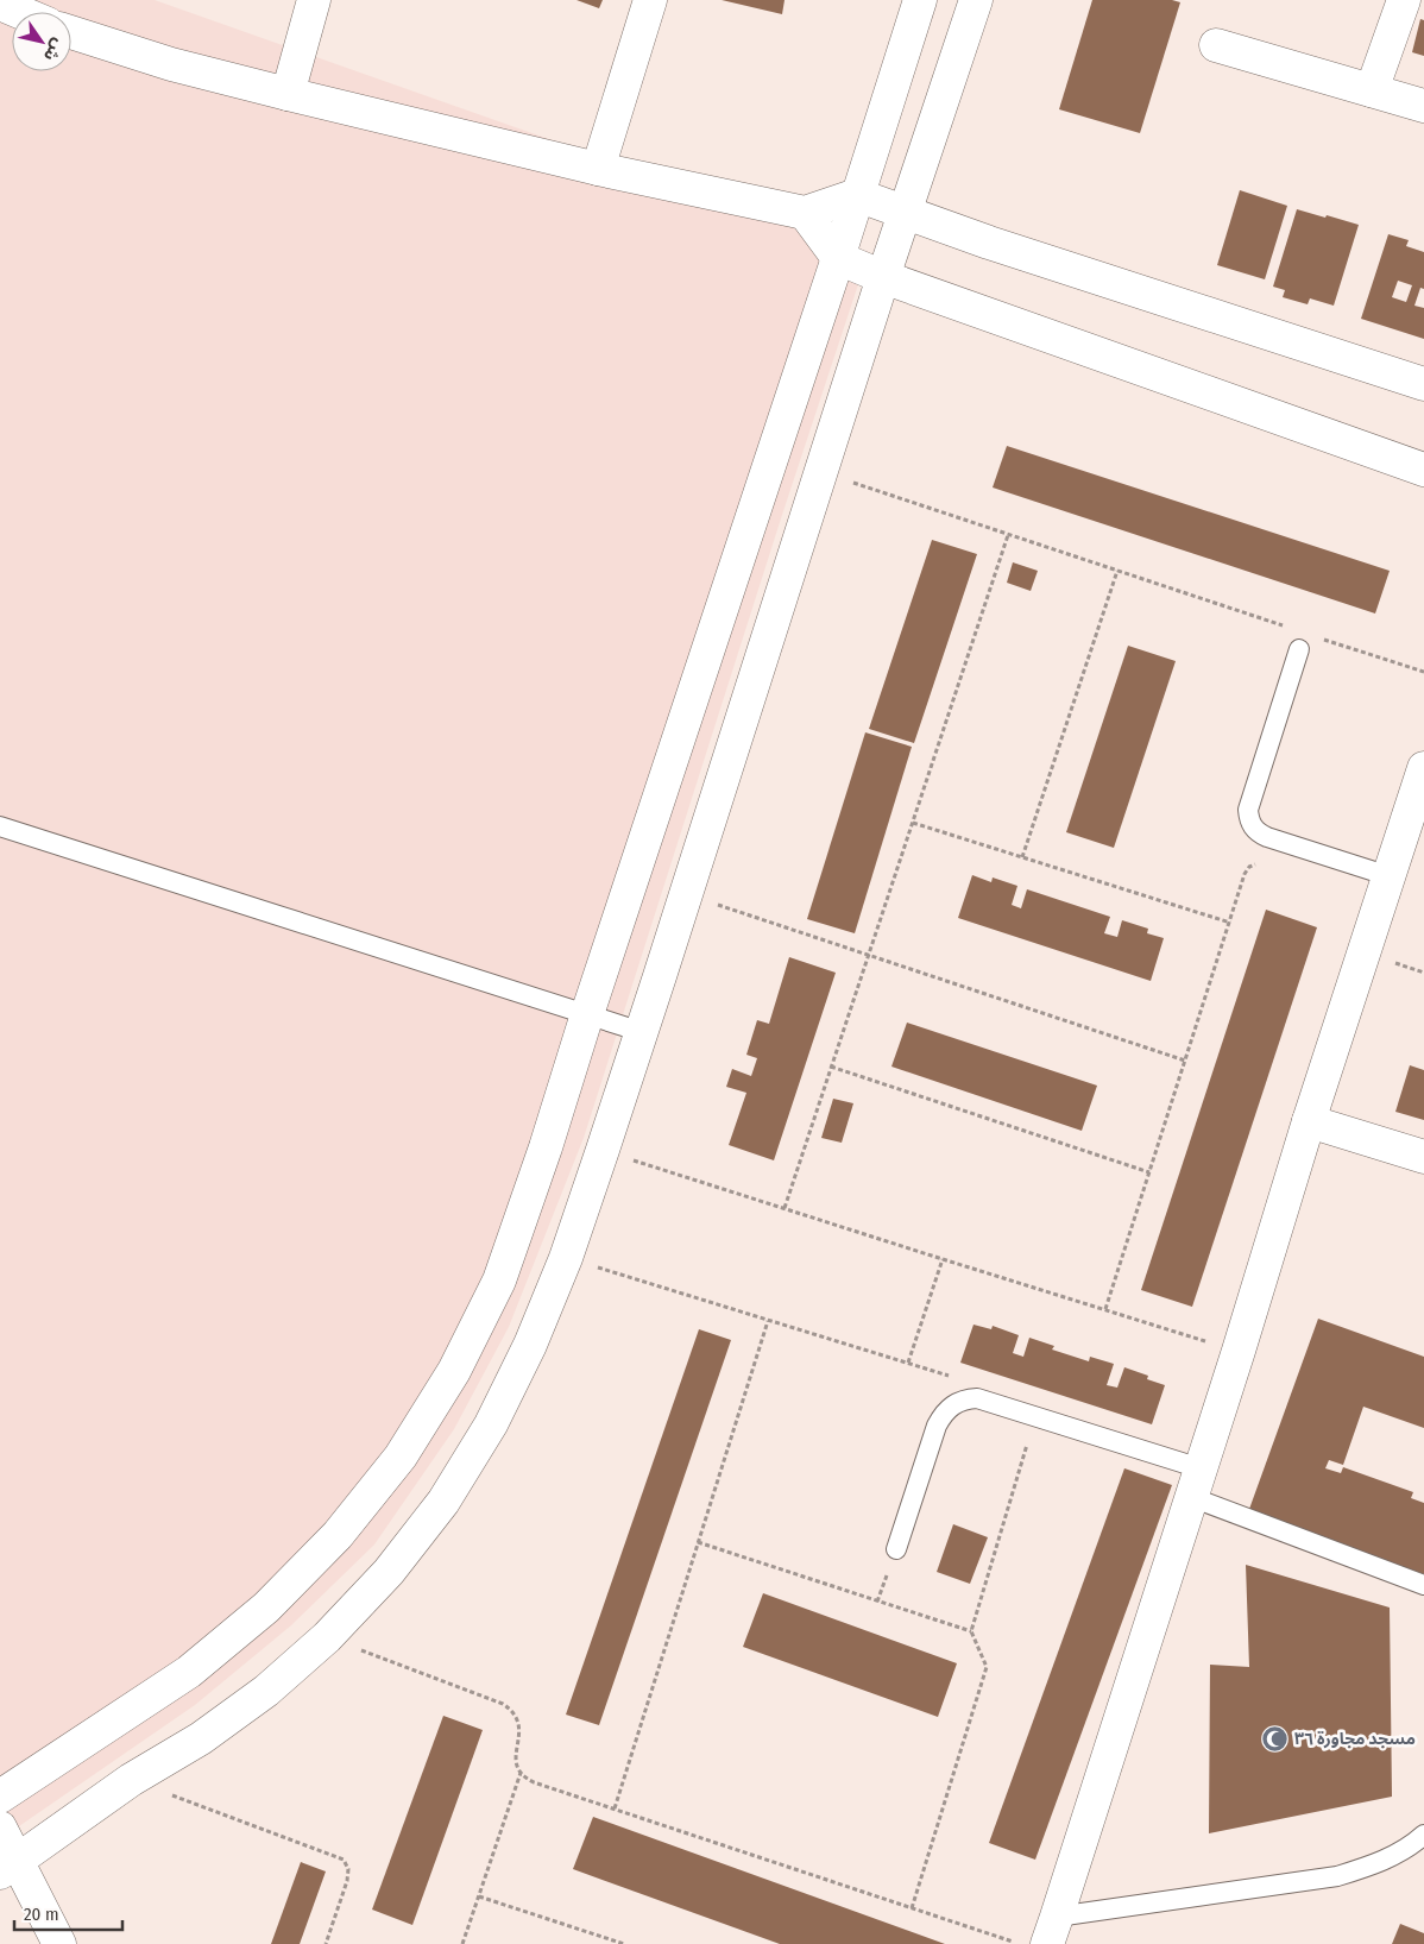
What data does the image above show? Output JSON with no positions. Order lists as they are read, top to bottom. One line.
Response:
{"places":{"mosque":["مسجد مجاورة ٣٦"]},"scale_bar":"20 m","north":"bottom right"}
